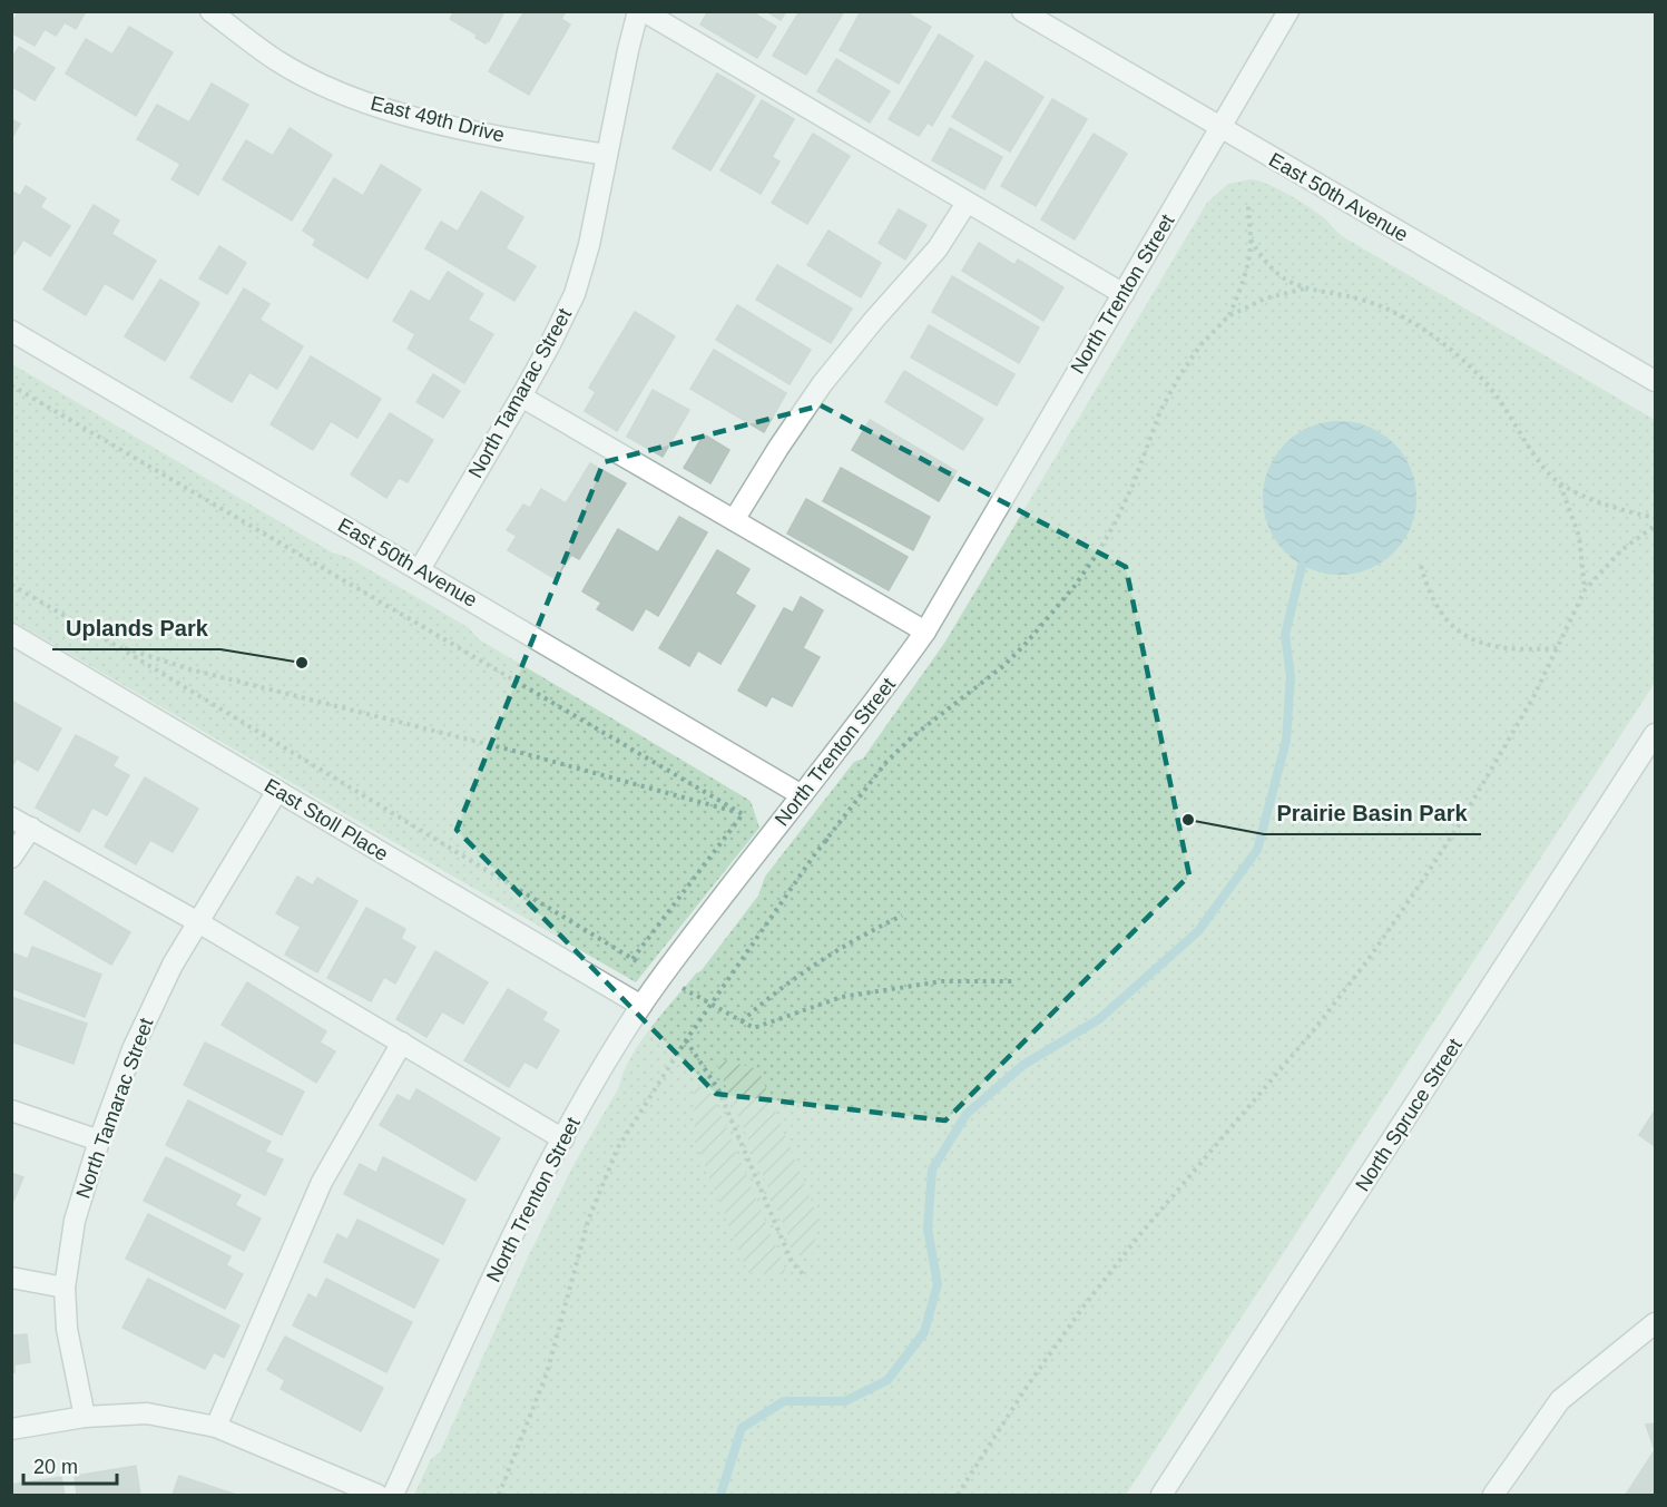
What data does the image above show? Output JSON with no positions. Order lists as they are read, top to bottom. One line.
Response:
{"streets":{"street":["East 49th Drive","East 50th Avenue","North Trenton Street","North Tamarac Street","East Stoll Place","North Spruce Street"]},"crossings":[["East 49th Drive","North Tamarac Street"],["East 50th Avenue","North Trenton Street"],["East 50th Avenue","North Tamarac Street"],["North Trenton Street","East Stoll Place"],["North Tamarac Street","East Stoll Place"]],"places":["Uplands Park","Prairie Basin Park"],"scale_bar":"20 m"}
